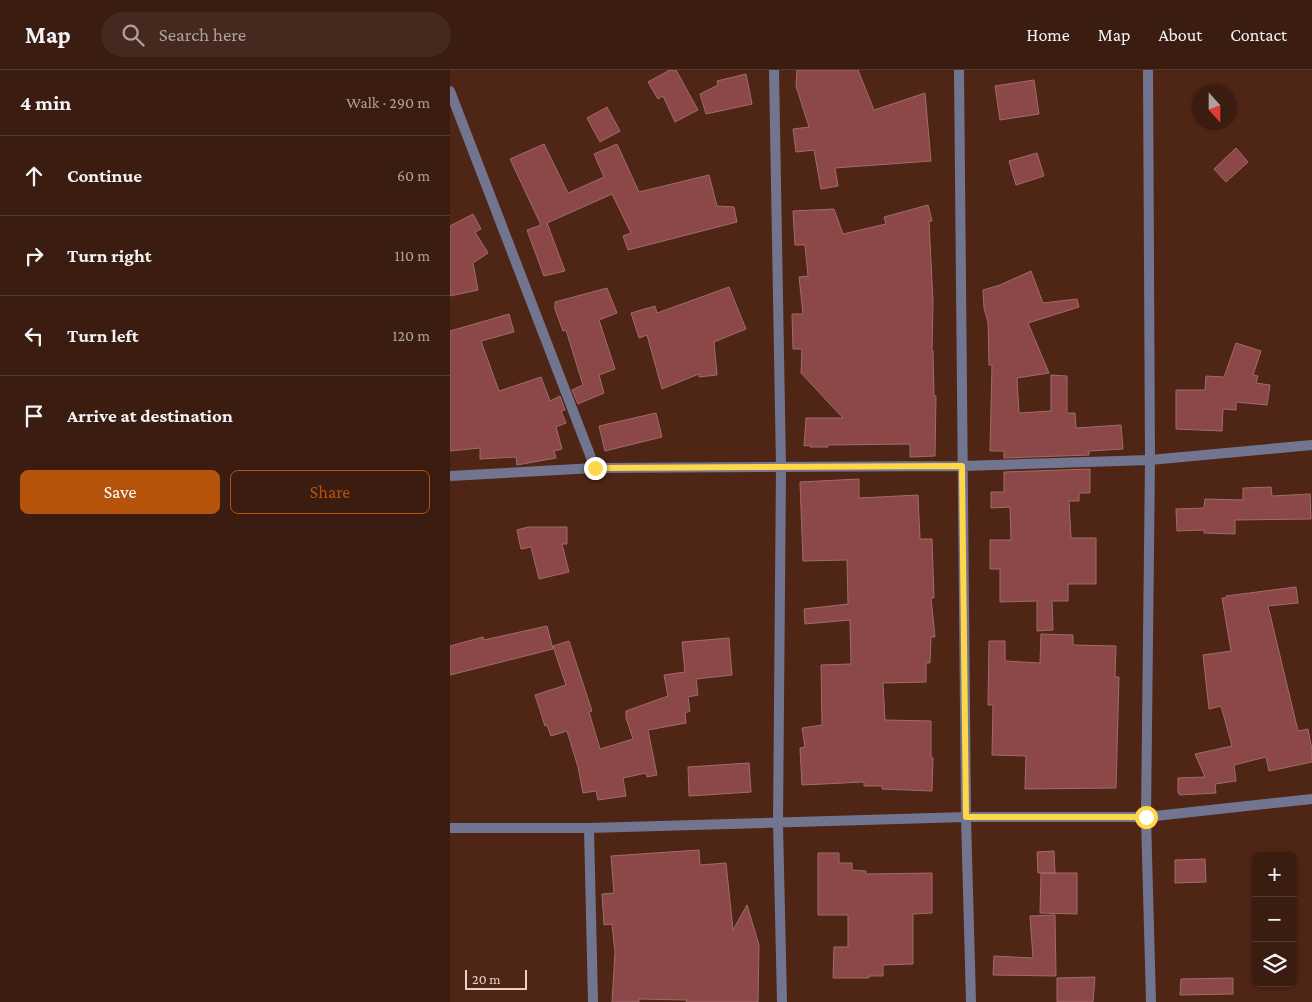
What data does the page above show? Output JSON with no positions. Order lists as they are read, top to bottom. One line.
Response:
{"scale_bar":"20 m","north":"bottom","page":{"header":"Map","search":"Search here","nav":["Home","Map","About","Contact"],"heading":["4 min","Walk · 290 m"],"list":[["Continue","60 m"],["Turn right","110 m"],["Turn left","120 m"],"Arrive at destination"],"buttons":["Save","Share"],"map_buttons":["+","−"],"scale":"20 m"}}
